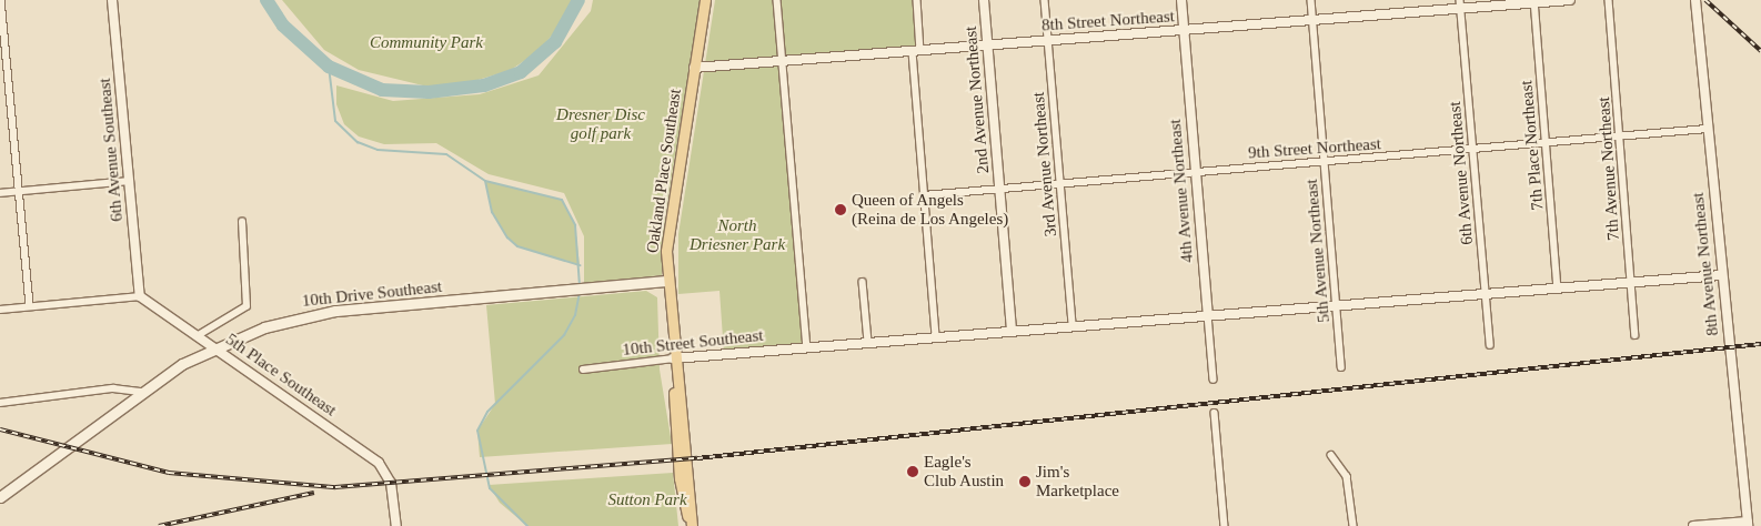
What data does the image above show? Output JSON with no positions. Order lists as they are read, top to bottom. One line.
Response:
{"streets":{"main road":["Oakland Place Southeast","10th Drive Southeast"],"street":["8th Street Northeast","2nd Avenue Northeast","7th Place Northeast","9th Street Northeast","6th Avenue Southeast","3rd Avenue Northeast","7th Avenue Northeast","6th Avenue Northeast","4th Avenue Northeast","5th Avenue Northeast","8th Avenue Northeast","10th Street Southeast","5th Place Southeast"]},"crossings":[["8th Street Northeast","2nd Avenue Northeast"],["8th Street Northeast","7th Place Northeast"],["8th Street Northeast","3rd Avenue Northeast"],["8th Street Northeast","Oakland Place Southeast"],["8th Street Northeast","6th Avenue Northeast"],["8th Street Northeast","4th Avenue Northeast"],["8th Street Northeast","5th Avenue Northeast"],["2nd Avenue Northeast","9th Street Northeast"],["2nd Avenue Northeast","10th Street Southeast"],["7th Place Northeast","9th Street Northeast"],["7th Place Northeast","10th Street Southeast"],["9th Street Northeast","3rd Avenue Northeast"],["9th Street Northeast","7th Avenue Northeast"],["9th Street Northeast","6th Avenue Northeast"],["9th Street Northeast","4th Avenue Northeast"],["9th Street Northeast","5th Avenue Northeast"],["9th Street Northeast","8th Avenue Northeast"],["6th Avenue Southeast","5th Place Southeast"],["3rd Avenue Northeast","10th Street Southeast"],["7th Avenue Northeast","10th Street Southeast"],["Oakland Place Southeast","10th Drive Southeast"],["Oakland Place Southeast","10th Street Southeast"],["6th Avenue Northeast","10th Street Southeast"],["4th Avenue Northeast","10th Street Southeast"],["5th Avenue Northeast","10th Street Southeast"],["8th Avenue Northeast","10th Street Southeast"],["10th Drive Southeast","5th Place Southeast"]],"parks":["Community Park","Dresner Disc golf park","North Driesner Park","Sutton Park"],"places":["Queen of Angels (Reina de Los Angeles)","Eagle's Club Austin","Jim's Marketplace"]}
